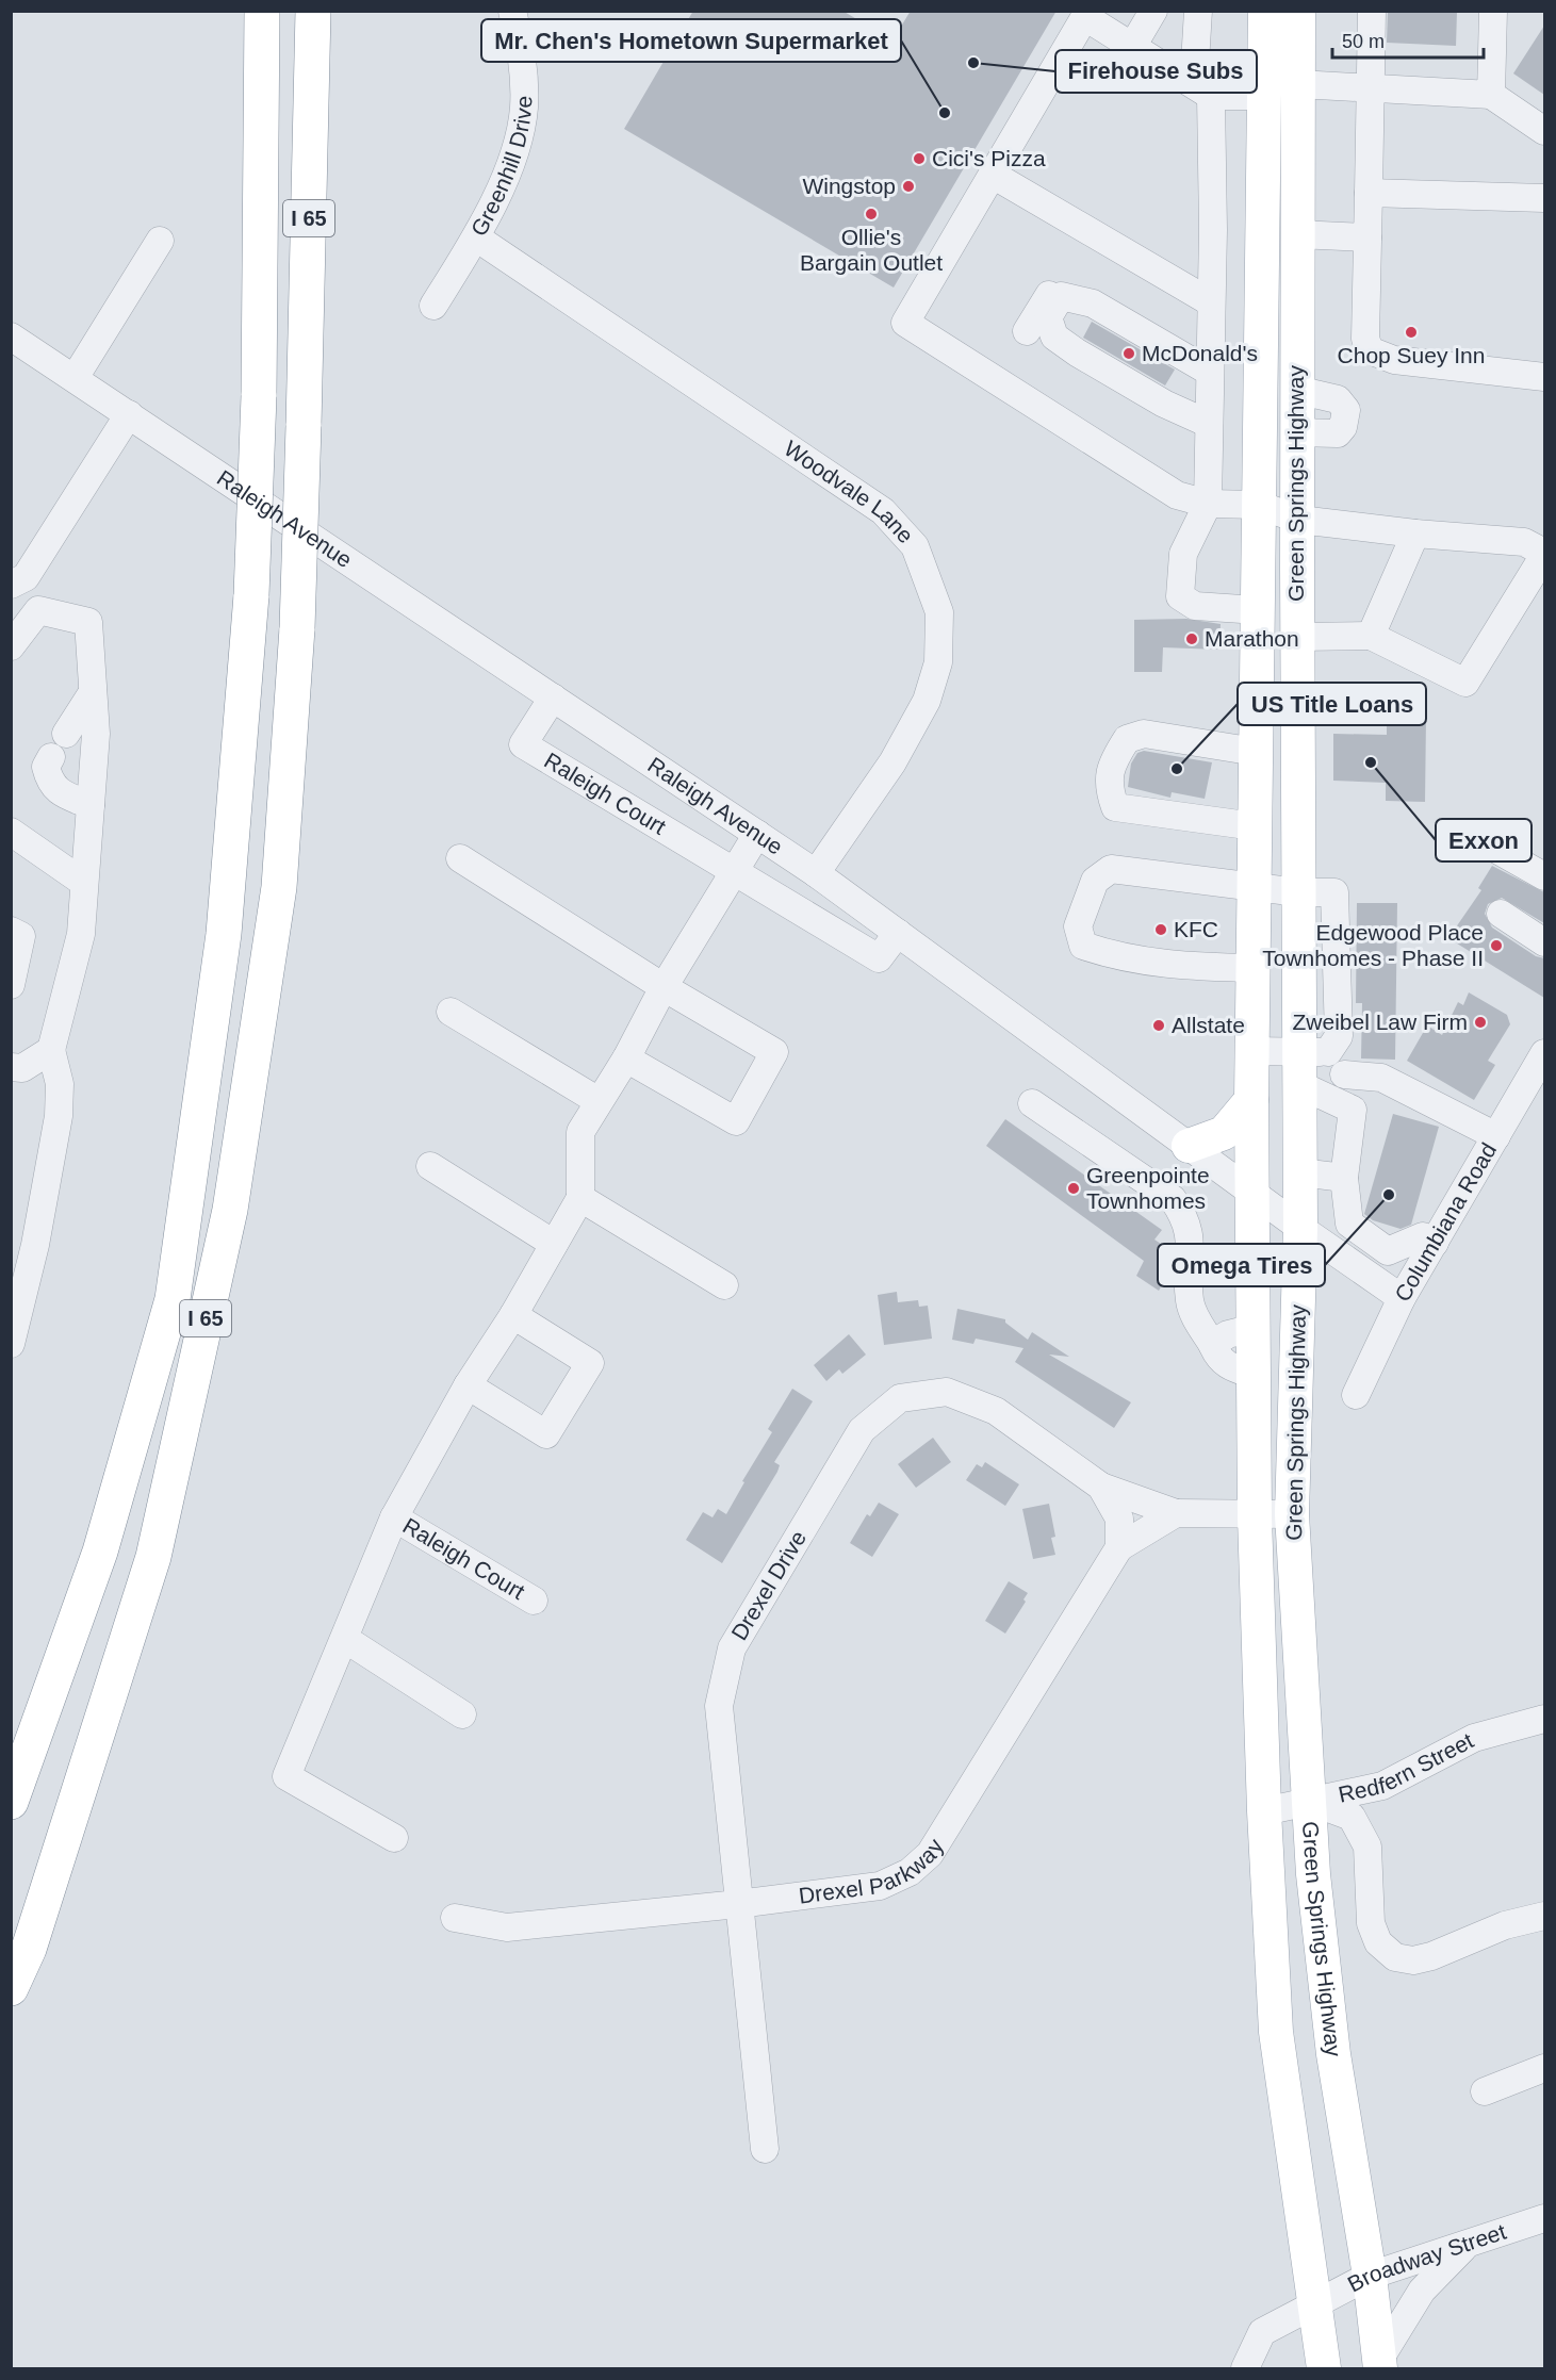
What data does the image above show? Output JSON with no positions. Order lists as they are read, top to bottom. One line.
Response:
{"streets":{"highway":["I 65"],"main road":["Green Springs Highway"],"street":["Greenhill Drive","Woodvale Lane","Raleigh Avenue","Raleigh Court","Columbiana Road","Drexel Drive","Redfern Street","Drexel Parkway","Broadway Street"]},"crossings":[["Greenhill Drive","Woodvale Lane"],["Green Springs Highway","Raleigh Avenue"],["Green Springs Highway","Redfern Street"],["Green Springs Highway","Broadway Street"],["Woodvale Lane","Raleigh Avenue"],["Raleigh Avenue","Raleigh Court"],["Raleigh Avenue","Columbiana Road"],["Drexel Drive","Drexel Parkway"]],"places":["Firehouse Subs","Mr. Chen's Hometown Supermarket","Cici's Pizza","Wingstop","Ollie's Bargain Outlet","Chop Suey Inn","McDonald's","Marathon","Exxon","US Title Loans","KFC","Edgewood Place Townhomes - Phase II","Zweibel Law Firm","Allstate","Greenpointe Townhomes","Omega Tires"],"scale_bar":"50 m"}
